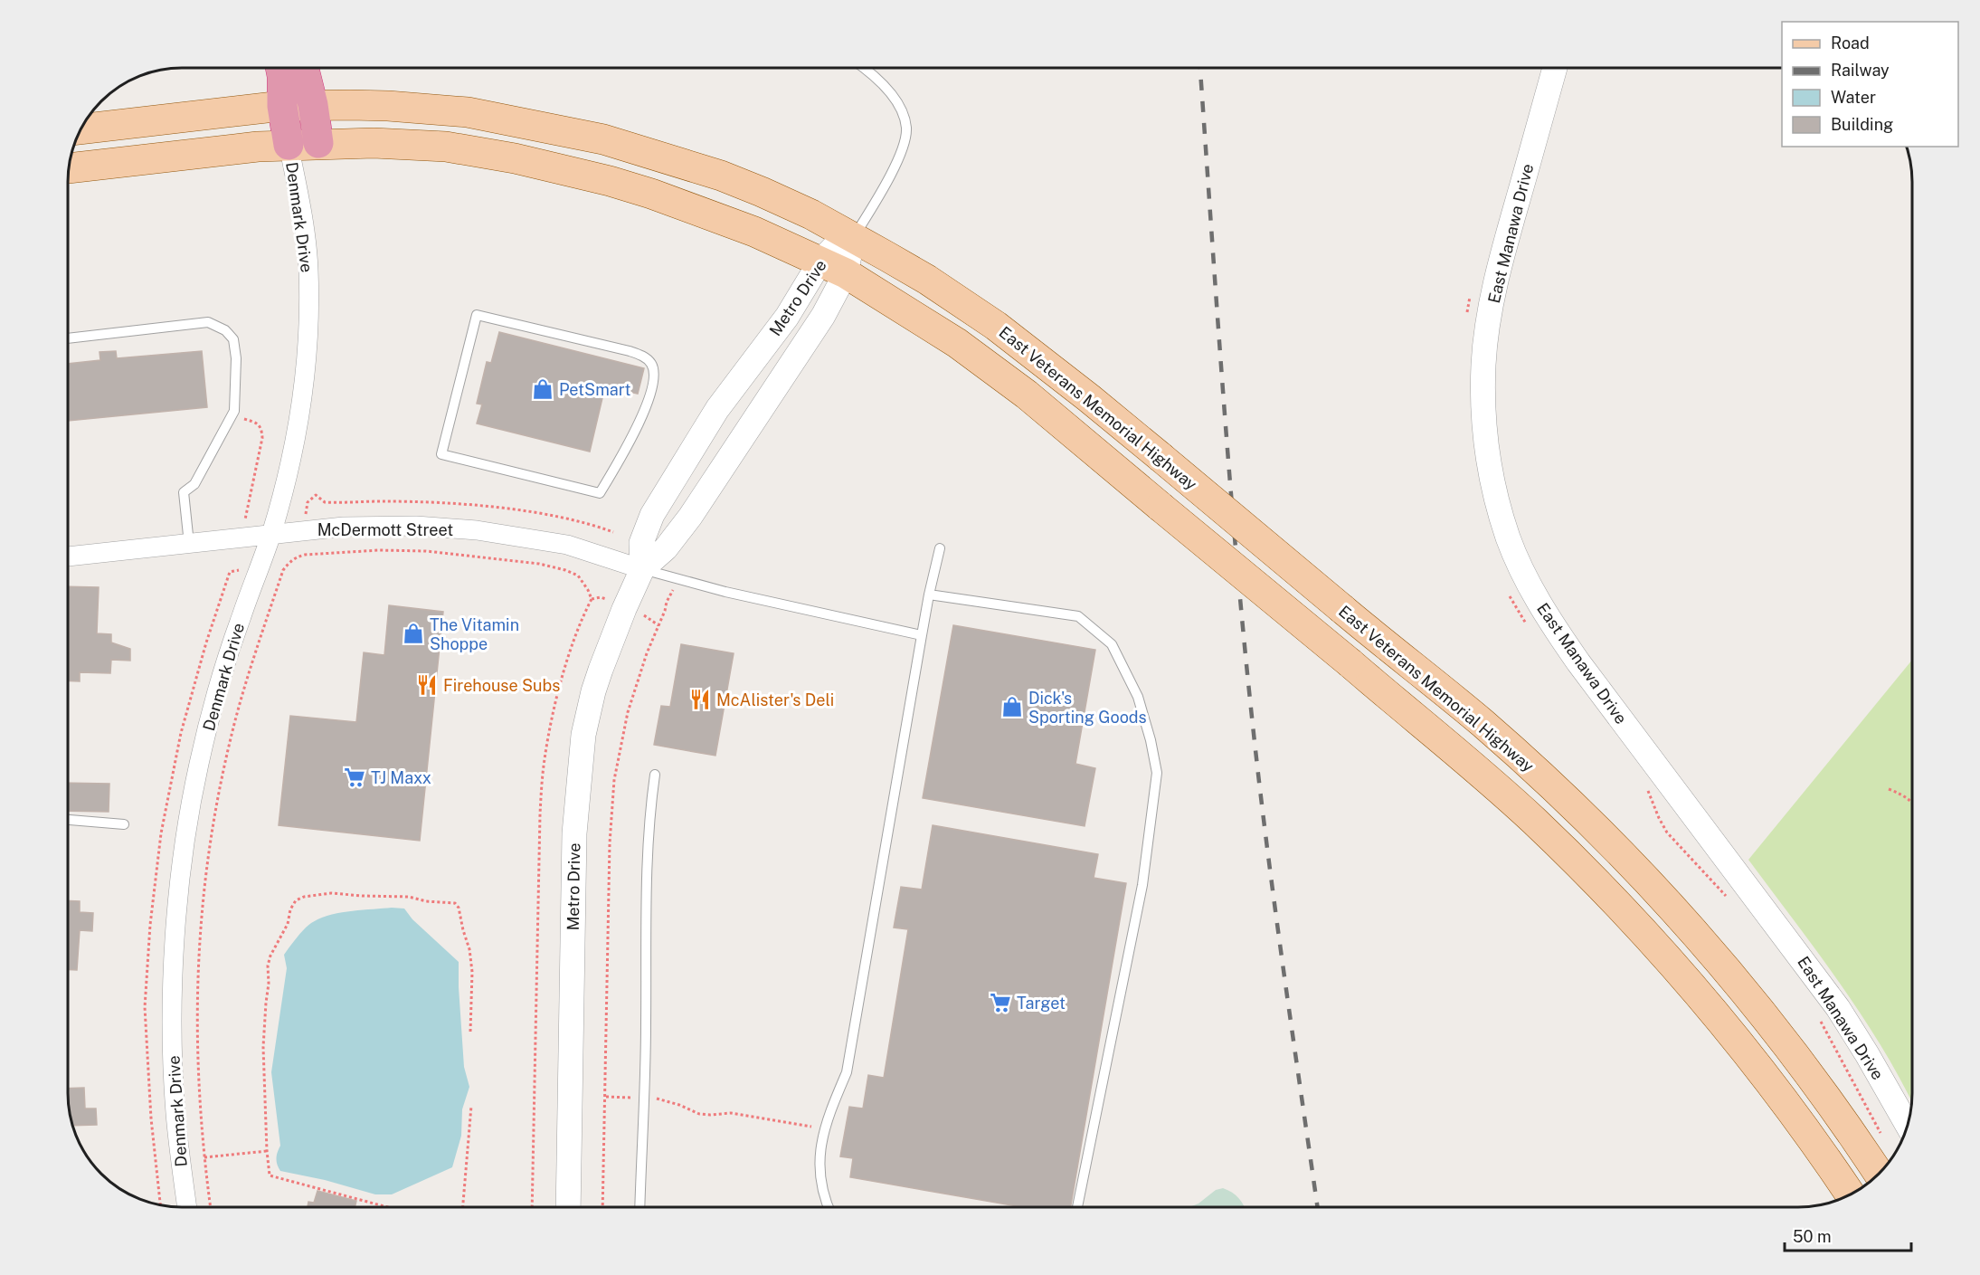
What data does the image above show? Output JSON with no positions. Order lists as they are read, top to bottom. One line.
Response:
{"streets":{"main road":["East Veterans Memorial Highway"],"street":["Denmark Drive","East Manawa Drive","Metro Drive","McDermott Street"]},"crossings":[["Denmark Drive","McDermott Street"],["Metro Drive","East Veterans Memorial Highway"],["Metro Drive","McDermott Street"]],"places":{"shop":["PetSmart","The Vitamin Shoppe","Dick's Sporting Goods"],"restaurant":["Firehouse Subs","McAlister's Deli"],"supermarket":["TJ Maxx","Target"]},"legend":["Road","Railway","Water","Building"],"scale_bar":"50 m"}
